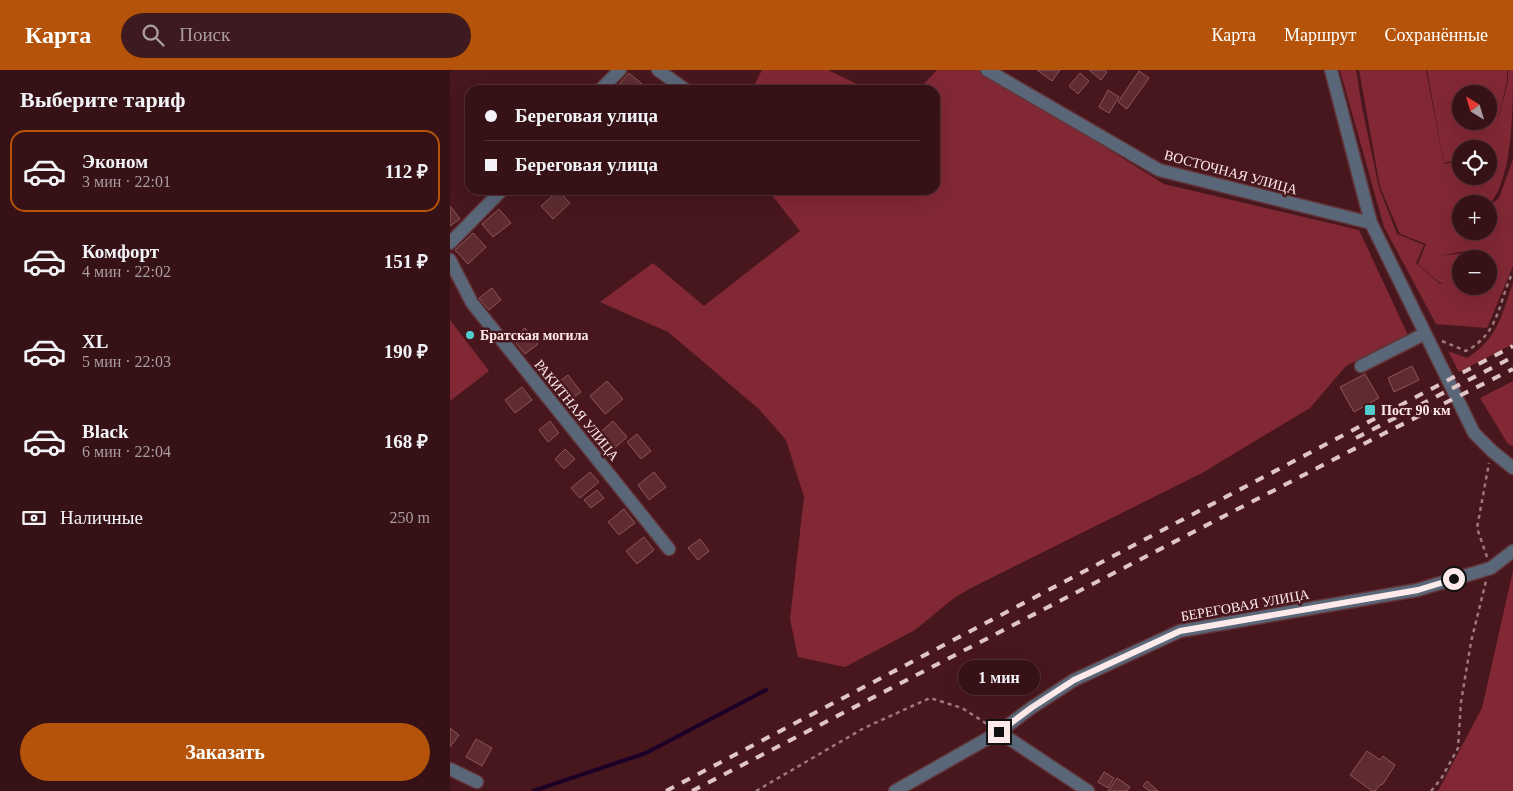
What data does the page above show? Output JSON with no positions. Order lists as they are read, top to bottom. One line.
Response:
{"streets":{"street":["ВОСТОЧНАЯ УЛИЦА","РАКИТНАЯ УЛИЦА","БЕРЕГОВАЯ УЛИЦА"]},"places":{"other":["Братская могила"],"transit":["Пост 90 км"]},"north":"top left","page":{"header":"Карта","search":"Поиск","nav":["Карта","Маршрут","Сохранённые"],"heading":"Выберите тариф","map_buttons":["+","−"],"banner":["Береговая улица","Береговая улица"],"list":[{"name":"Эконом","note":"3 мин · 22:01","value":"112 ₽"},{"name":"Комфорт","note":"4 мин · 22:02","value":"151 ₽"},{"name":"XL","note":"5 мин · 22:03","value":"190 ₽"},{"name":"Black","note":"6 мин · 22:04","value":"168 ₽"}],"pay":["Наличные","250 m"],"bubble":"1 мин","buttons":"Заказать"}}
